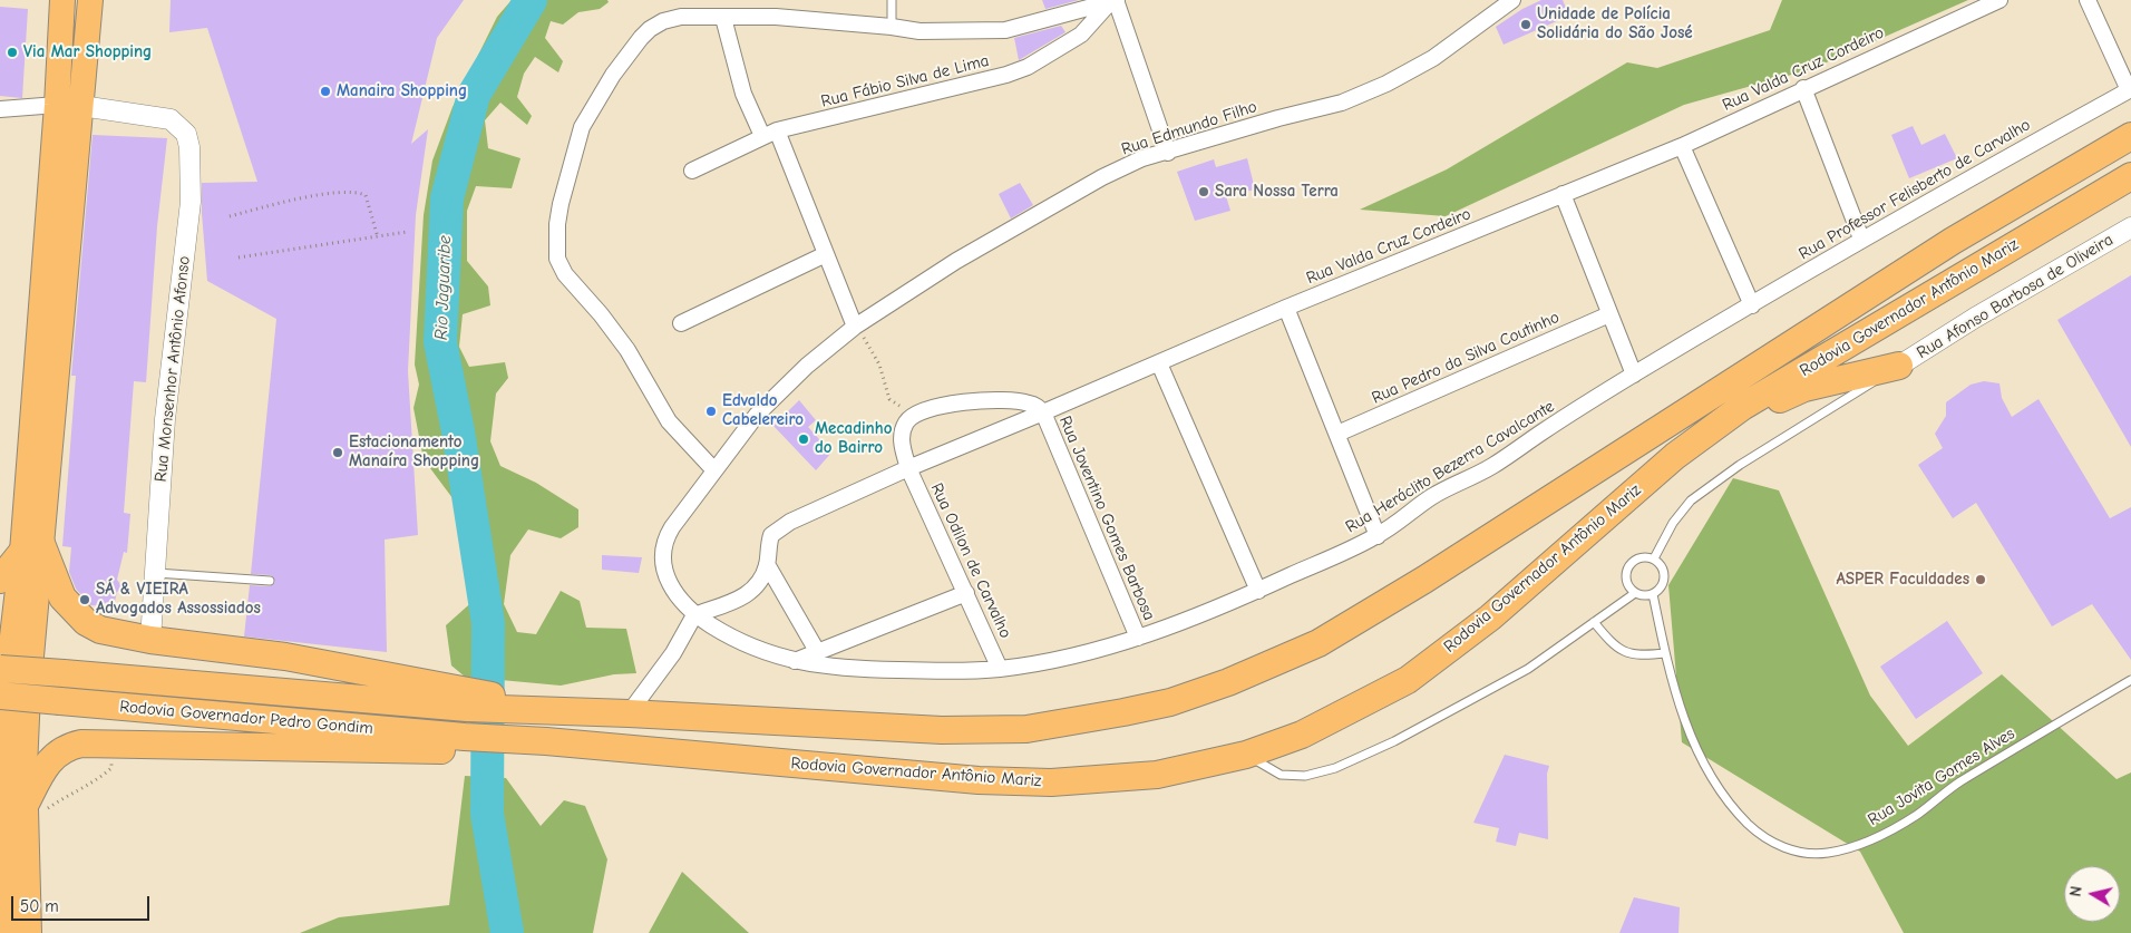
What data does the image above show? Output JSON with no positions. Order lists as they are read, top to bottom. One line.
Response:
{"streets":{"highway":["Rodovia Governador Antônio Mariz","Rodovia Governador Pedro Gondim"],"street":["Rua Valda Cruz Cordeiro","Rua Fábio Silva de Lima","Rua Edmundo Filho","Rua Professor Felisberto de Carvalho","Rua Afonso Barbosa de Oliveira","Rua Pedro da Silva Coutinho","Rua Monsenhor Antônio Afonso","Rua Heráclito Bezerra Cavalcante","Rua Joventino Gomes Barbosa","Rua Odilon de Carvalho"],"lane":["Rua Jovita Gomes Alves"]},"crossings":[["Rua Valda Cruz Cordeiro","Rua Heráclito Bezerra Cavalcante"],["Rua Valda Cruz Cordeiro","Rua Joventino Gomes Barbosa"],["Rua Valda Cruz Cordeiro","Rua Odilon de Carvalho"],["Rua Fábio Silva de Lima","Rua Edmundo Filho"],["Rua Fábio Silva de Lima","Rua Heráclito Bezerra Cavalcante"],["Rua Edmundo Filho","Rua Heráclito Bezerra Cavalcante"],["Rua Professor Felisberto de Carvalho","Rua Heráclito Bezerra Cavalcante"],["Rodovia Governador Antônio Mariz","Rodovia Governador Pedro Gondim"],["Rua Heráclito Bezerra Cavalcante","Rua Joventino Gomes Barbosa"],["Rua Heráclito Bezerra Cavalcante","Rua Odilon de Carvalho"]],"water":["Rio Jaguaribe"],"places":["Unidade de Polícia Solidária do São José","Via Mar Shopping","Manaira Shopping","Sara Nossa Terra","Edvaldo Cabelereiro","Mecadinho do Bairro","Estacionamento Manaíra Shopping","ASPER Faculdades","SÁ & VIEIRA Advogados Assossiados"],"scale_bar":"50 m","north":"left"}
